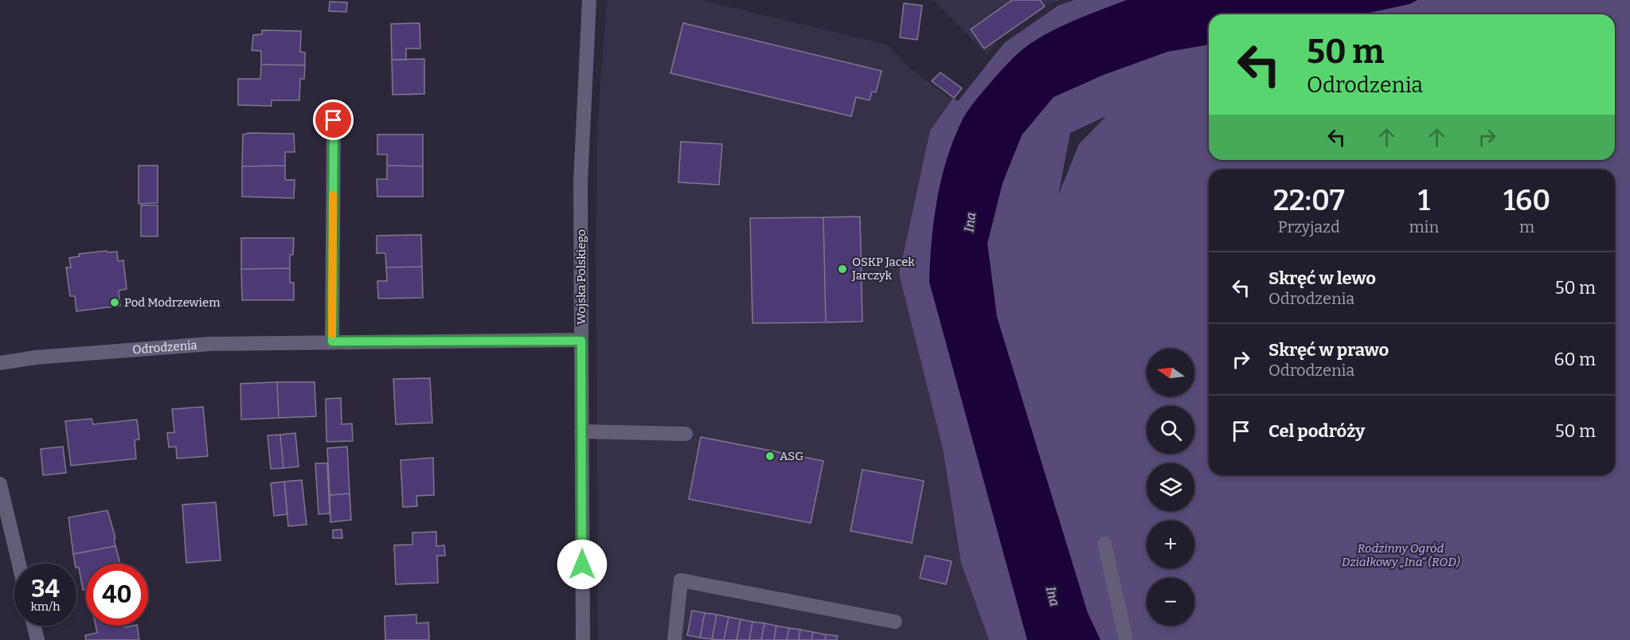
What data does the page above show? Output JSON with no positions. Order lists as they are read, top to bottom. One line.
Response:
{"streets":{"street":["Wojska Polskiego","Odrodzenia"]},"crossings":[["Wojska Polskiego","Odrodzenia"]],"water":["Ina"],"parks":["Rodzinny Ogród Działkowy „Ina“ (ROD)"],"places":["OSKP Jacek Jarczyk","Pod Modrzewiem","ASG"],"north":"left","page":{"turn":["50 m","Odrodzenia"],"eta":["22:07","Przyjazd","1","min","160","m"],"list":[{"name":"Skręć w lewo","note":"Odrodzenia","value":"50 m"},{"name":"Skręć w prawo","note":"Odrodzenia","value":"60 m"},{"name":"Cel podróży","value":"50 m"}],"map_buttons":["+","−"],"speed":"34 km/h","limit":"40"}}
